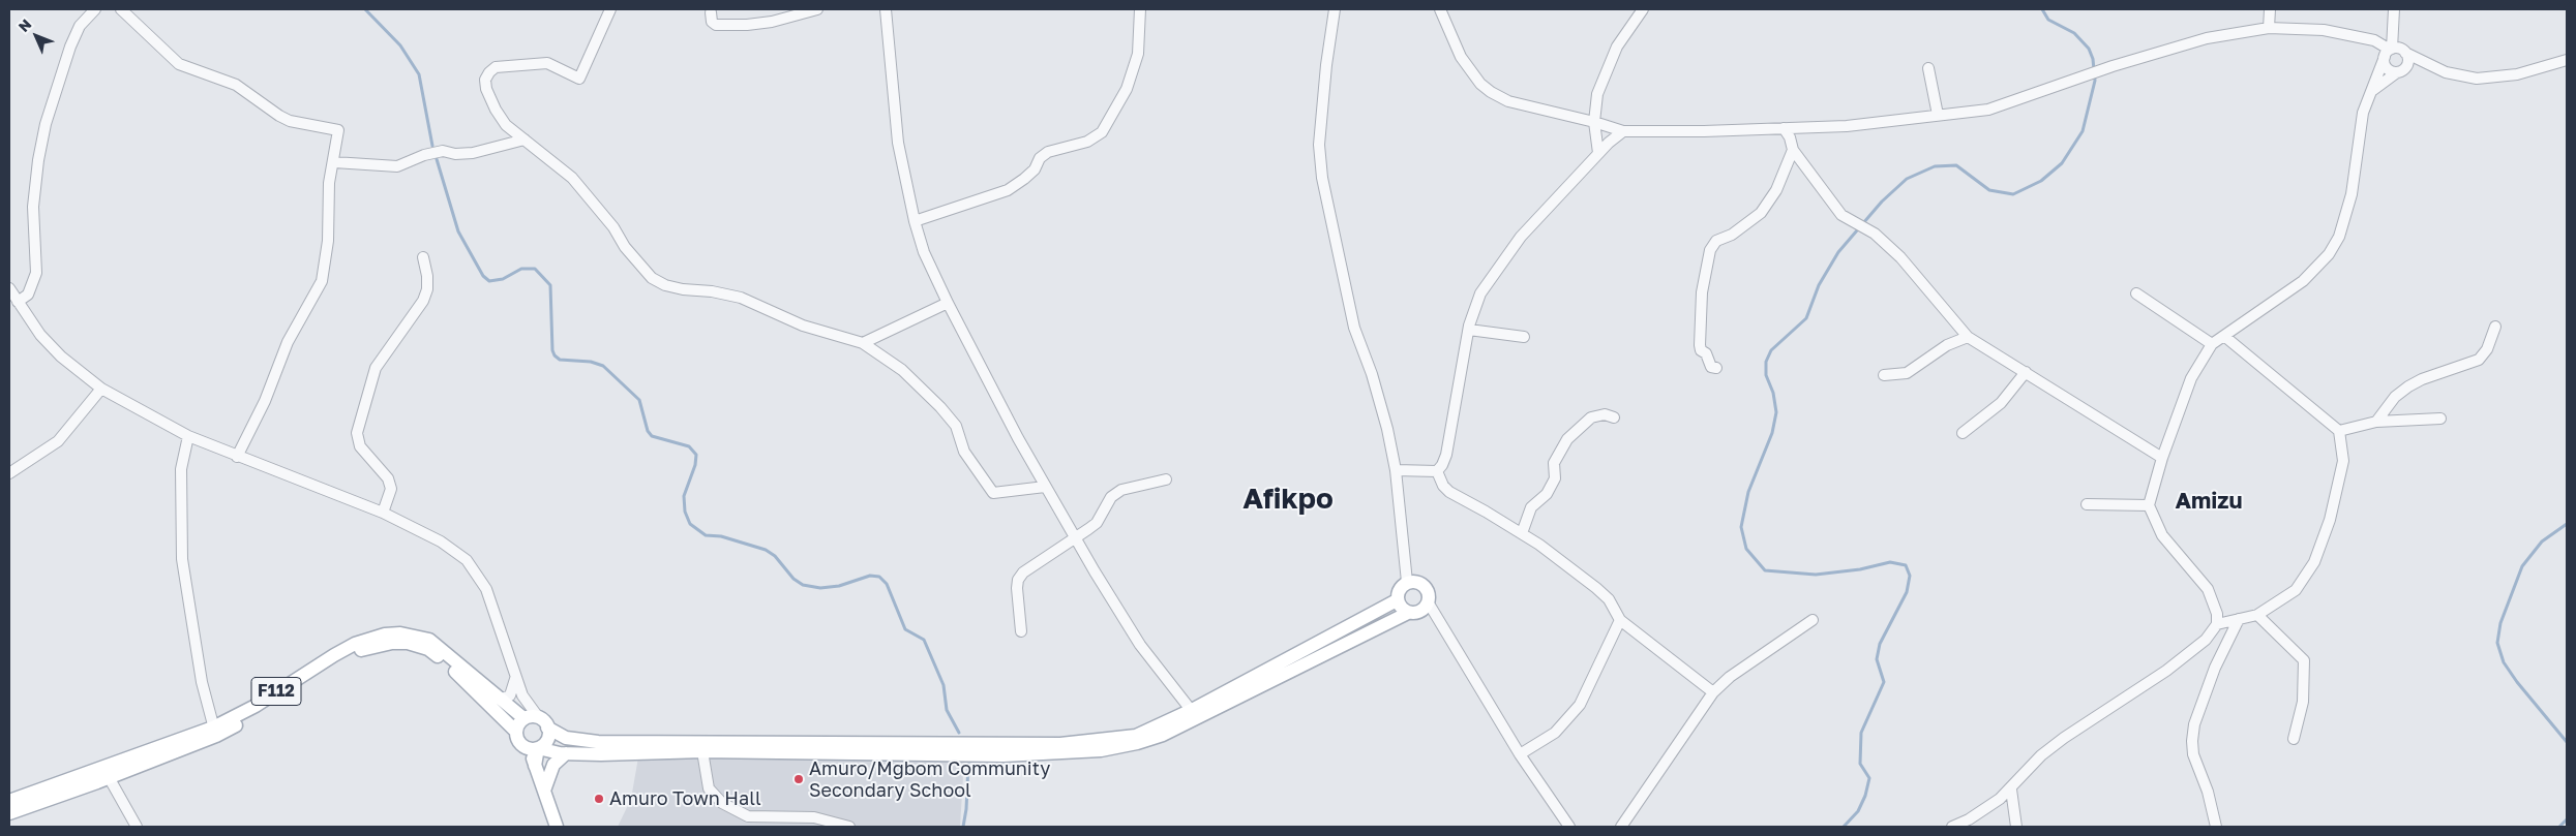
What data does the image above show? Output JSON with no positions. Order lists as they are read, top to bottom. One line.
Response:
{"streets":{"main road":["F112"]},"districts":["Afikpo","Amizu"],"places":["Amuro/Mgbom Community Secondary School","Amuro Town Hall"],"north":"top left"}
